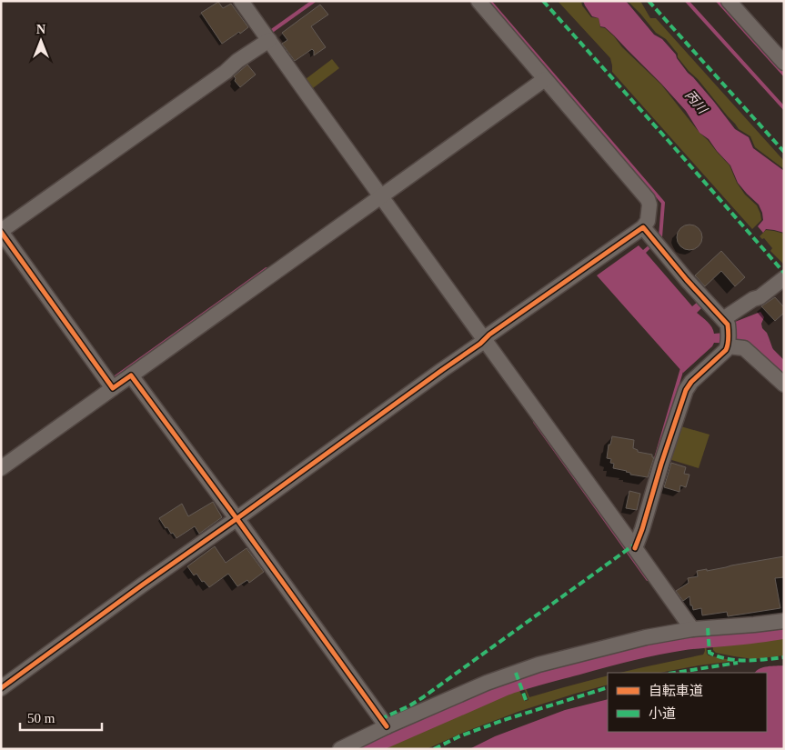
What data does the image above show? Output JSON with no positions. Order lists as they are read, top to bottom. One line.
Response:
{"water":["丙川"],"legend":["自転車道","小道"],"scale_bar":"50 m","north":"top"}
